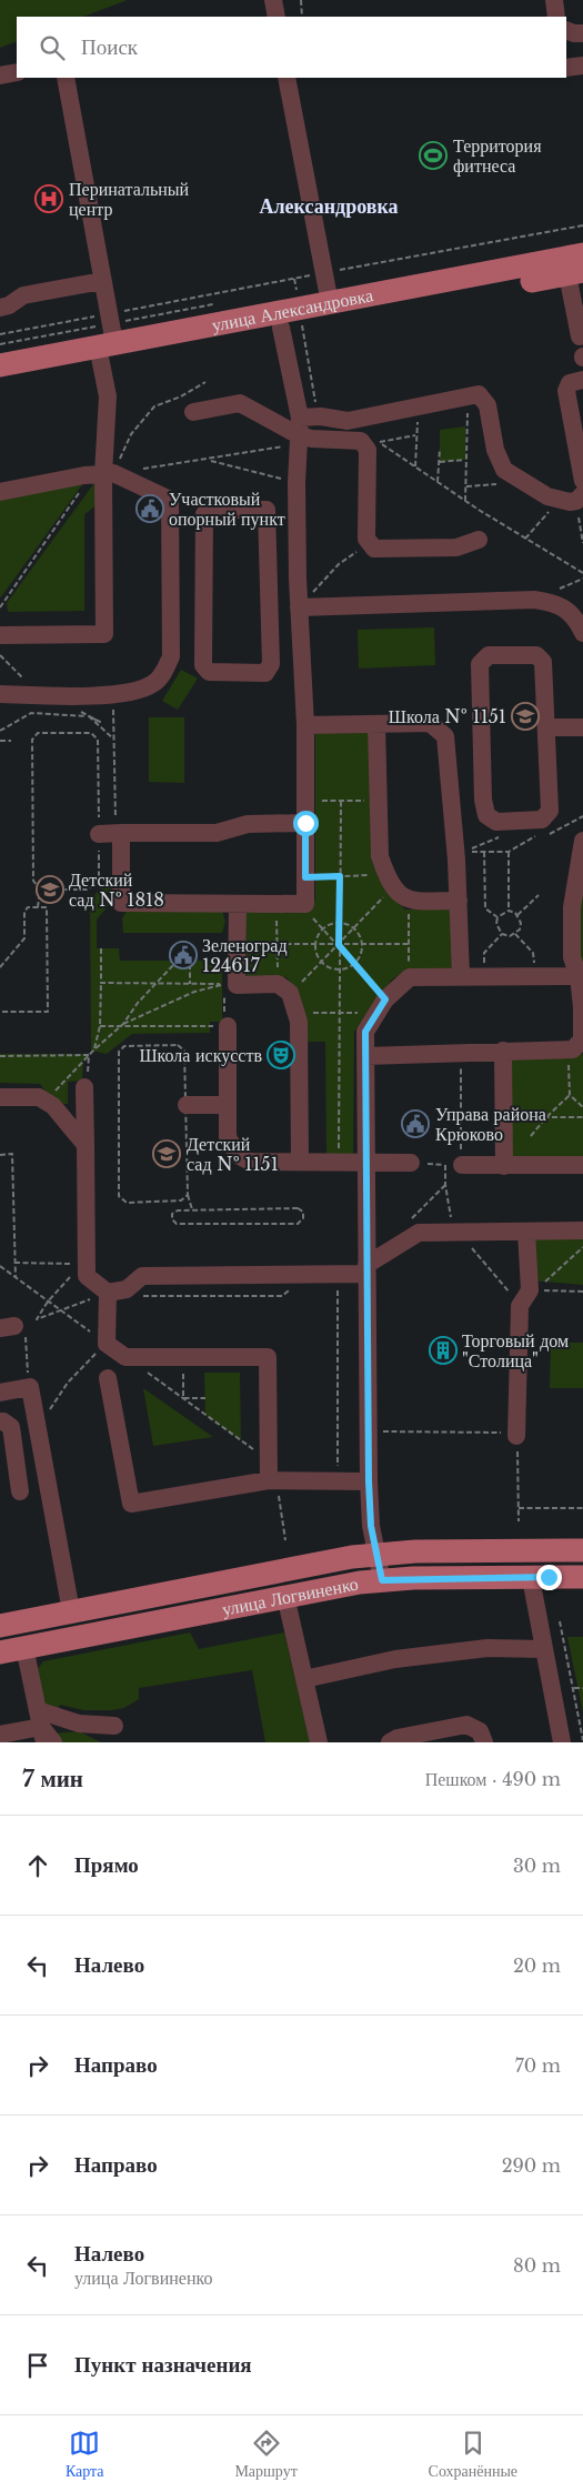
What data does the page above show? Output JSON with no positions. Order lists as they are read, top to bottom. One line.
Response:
{"streets":{"main road":["улица Александровка","улица Логвиненко"]},"districts":["Александровка"],"places":{"sports":["Территория фитнеса"],"hospital":["Перинатальный центр"],"public building":["Участковый опорный пункт","Зеленоград 124617","Управа района Крюково"],"school or university":["Школа № 1151","Детский сад № 1818","Детский сад № 1151"],"theatre":["Школа искусств"],"building":["Торговый дом \"Столица\""]},"page":{"search":"Поиск","heading":["7 мин","Пешком · 490 m"],"list":[["Прямо","30 m"],["Налево","20 m"],["Направо","70 m"],["Направо","290 m"],["Налево","улица Логвиненко","80 m"],"Пункт назначения"],"nav":["Карта","Маршрут","Сохранённые"]}}
